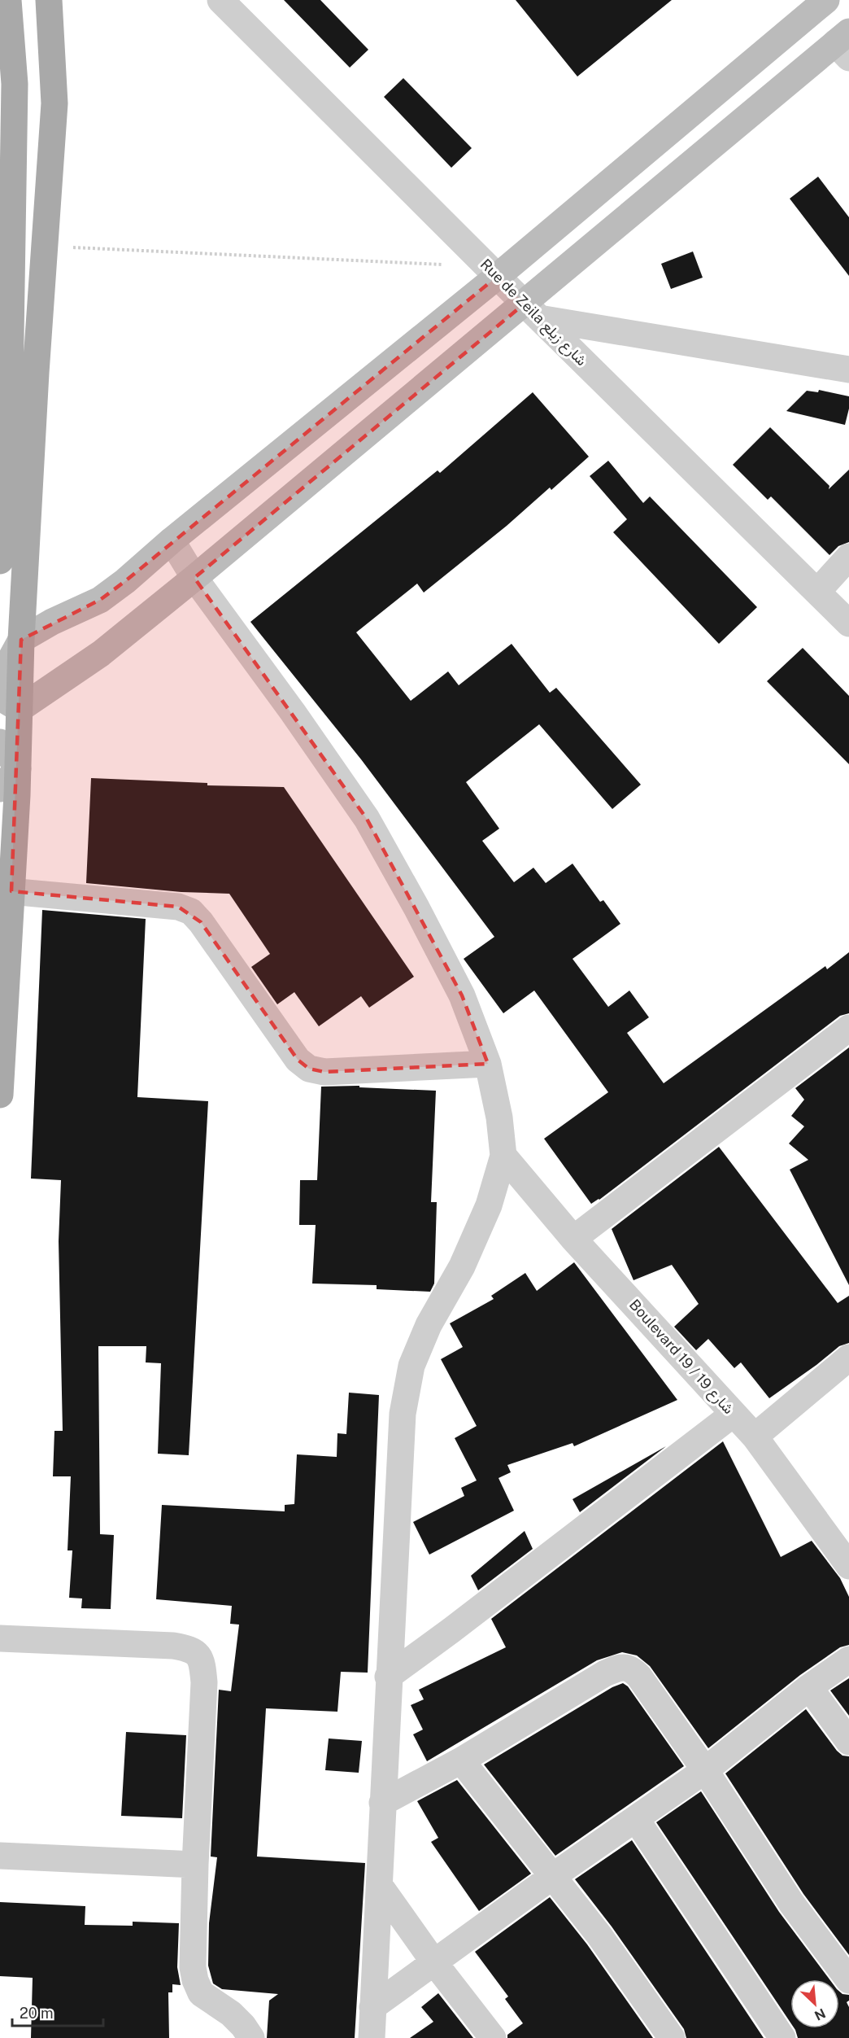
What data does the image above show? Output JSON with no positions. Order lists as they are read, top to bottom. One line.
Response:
{"streets":{"street":["Rue de Zeila شارع زيلع","Boulevard 19 / شارع 19"]},"scale_bar":"20 m","north":"bottom right"}
